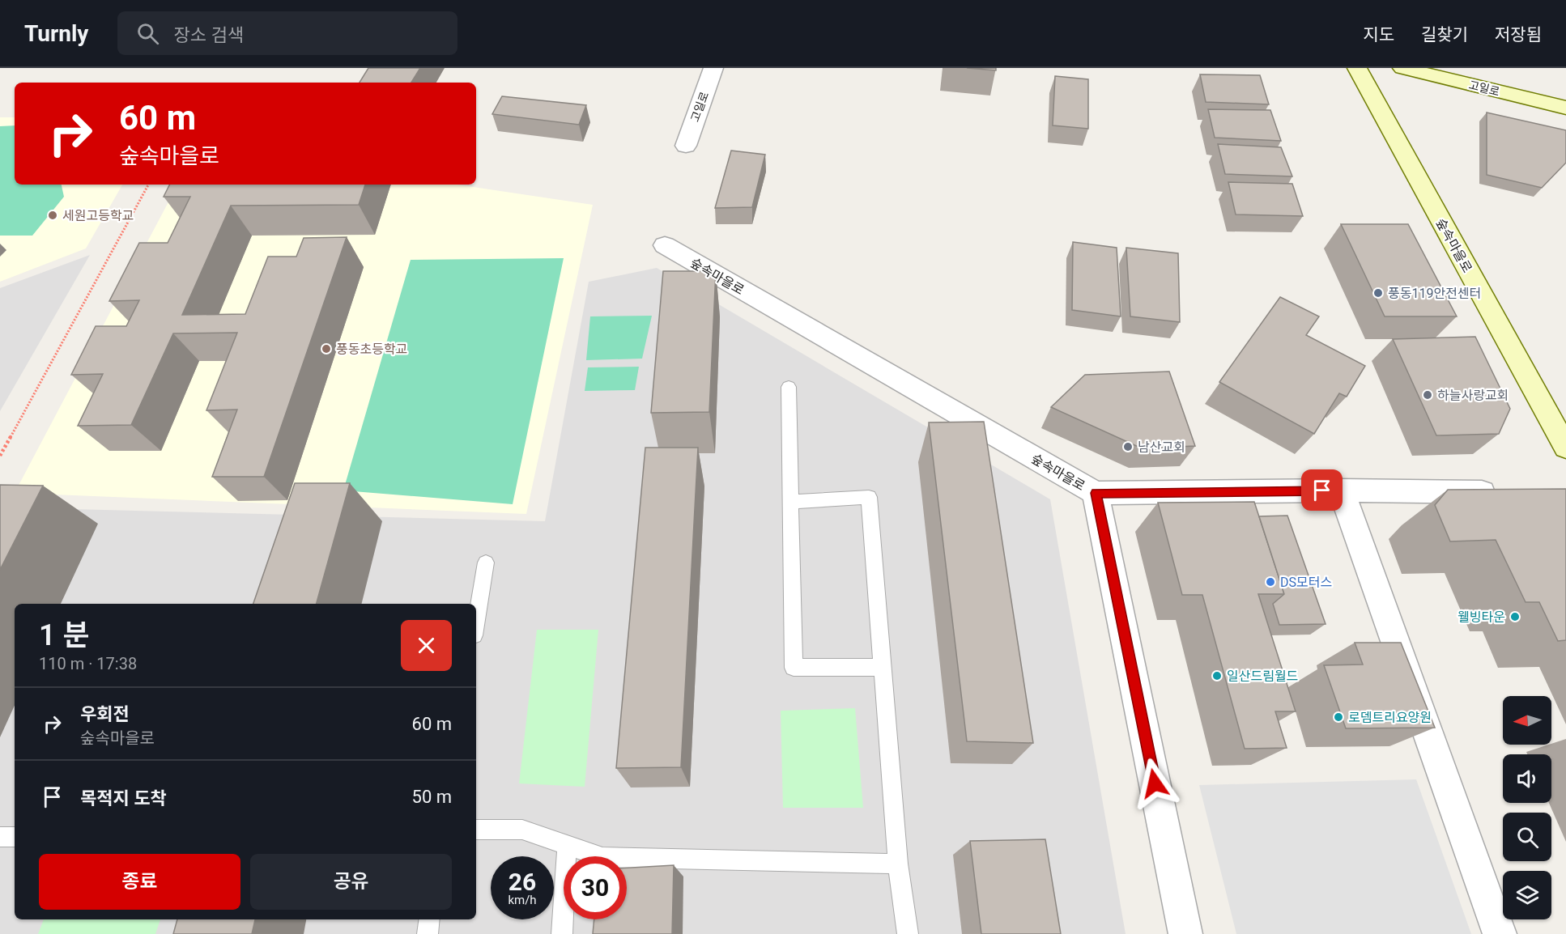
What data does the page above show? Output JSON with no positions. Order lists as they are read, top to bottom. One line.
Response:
{"streets":{"main road":["고일로","숲속마을로"]},"places":["세원고등학교","풍동119안전센터","풍동초등학교","하늘사랑교회","남산교회","DS모터스","웰빙타운","일산드림월드","로뎀트리요양원"],"north":"left","page":{"header":"Turnly","search":"장소 검색","nav":["지도","길찾기","저장됨"],"turn":["60 m","숲속마을로"],"heading":["1 분","110 m · 17:38"],"list":[{"name":"우회전","note":"숲속마을로","value":"60 m"},{"name":"목적지 도착","value":"50 m"}],"buttons":["종료","공유"],"speed":"26 km/h","limit":"30"}}
